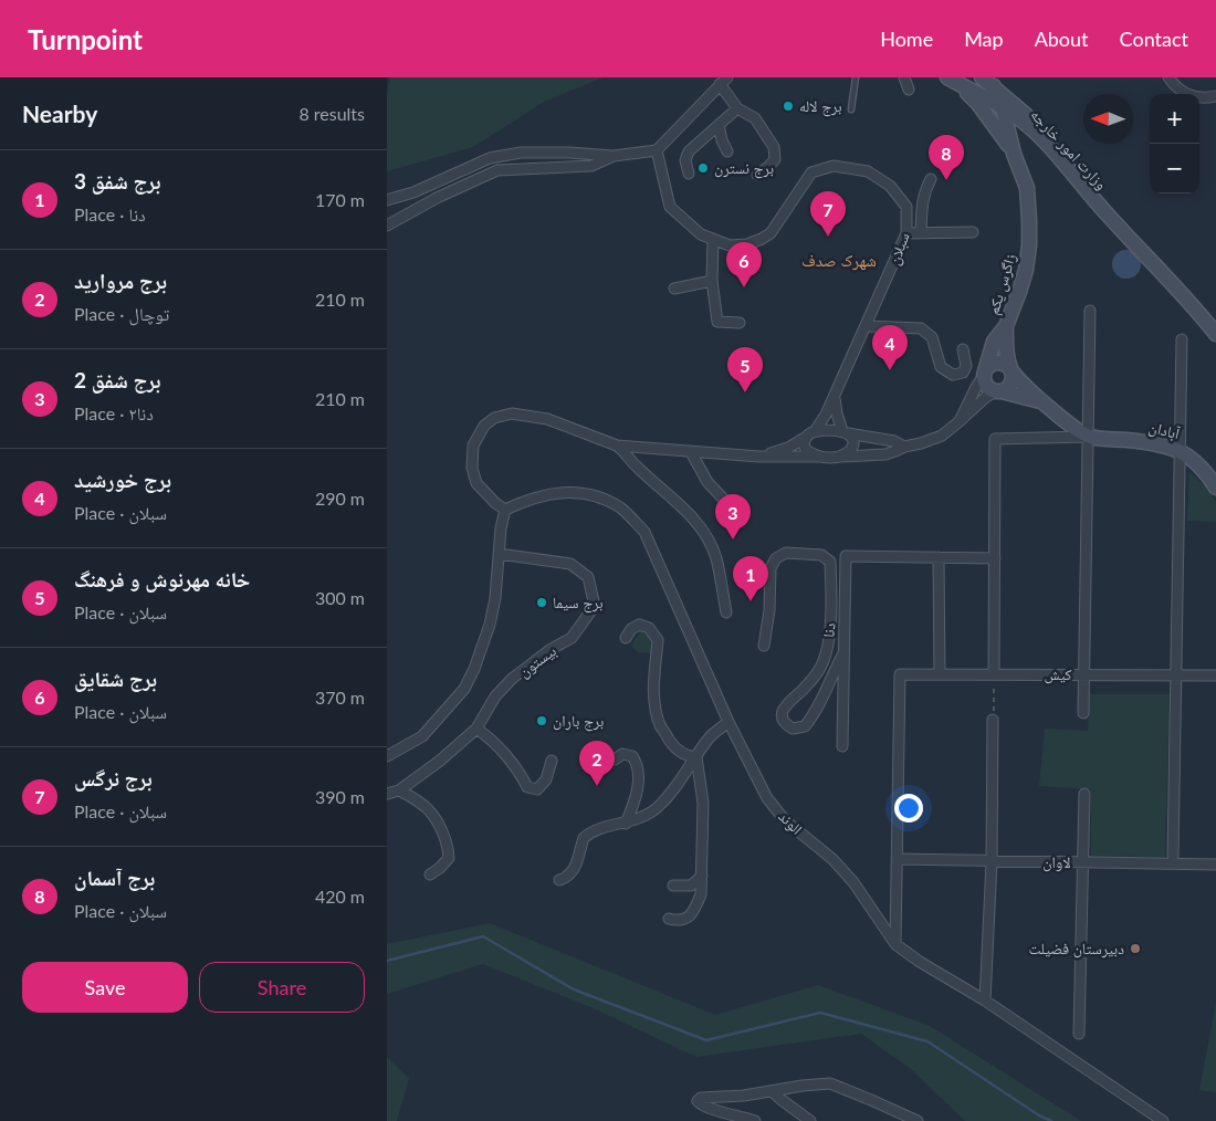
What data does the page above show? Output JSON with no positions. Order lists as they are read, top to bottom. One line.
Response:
{"streets":{"main road":["وزارت امور خارجه","زاگرس یکم","آبادان"],"street":["سبلان","دنا","بیستون","کیش","الوند","لاوان"]},"crossings":[["کیش","لاوان"]],"districts":["شهرک صدف"],"places":["برج لاله","برج نسترن","برج سیما","برج باران","دبیرستان فضیلت"],"north":"left","page":{"header":"Turnpoint","nav":["Home","Map","About","Contact"],"heading":["Nearby","8 results"],"map_buttons":["+","−"],"pins":["8","7","6","4","5","3","1","2"],"list":[{"mark":"1","name":"برج شفق 3","note":"Place · دنا","value":"170 m"},{"mark":"2","name":"برج مروارید","note":"Place · توچال","value":"210 m"},{"mark":"3","name":"برج شفق 2","note":"Place · دنا۲","value":"210 m"},{"mark":"4","name":"برج خورشید","note":"Place · سبلان","value":"290 m"},{"mark":"5","name":"خانه مهرنوش و فرهنگ","note":"Place · سبلان","value":"300 m"},{"mark":"6","name":"برج شقایق","note":"Place · سبلان","value":"370 m"},{"mark":"7","name":"برج نرگس","note":"Place · سبلان","value":"390 m"},{"mark":"8","name":"برج آسمان","note":"Place · سبلان","value":"420 m"}],"buttons":["Save","Share"]}}
